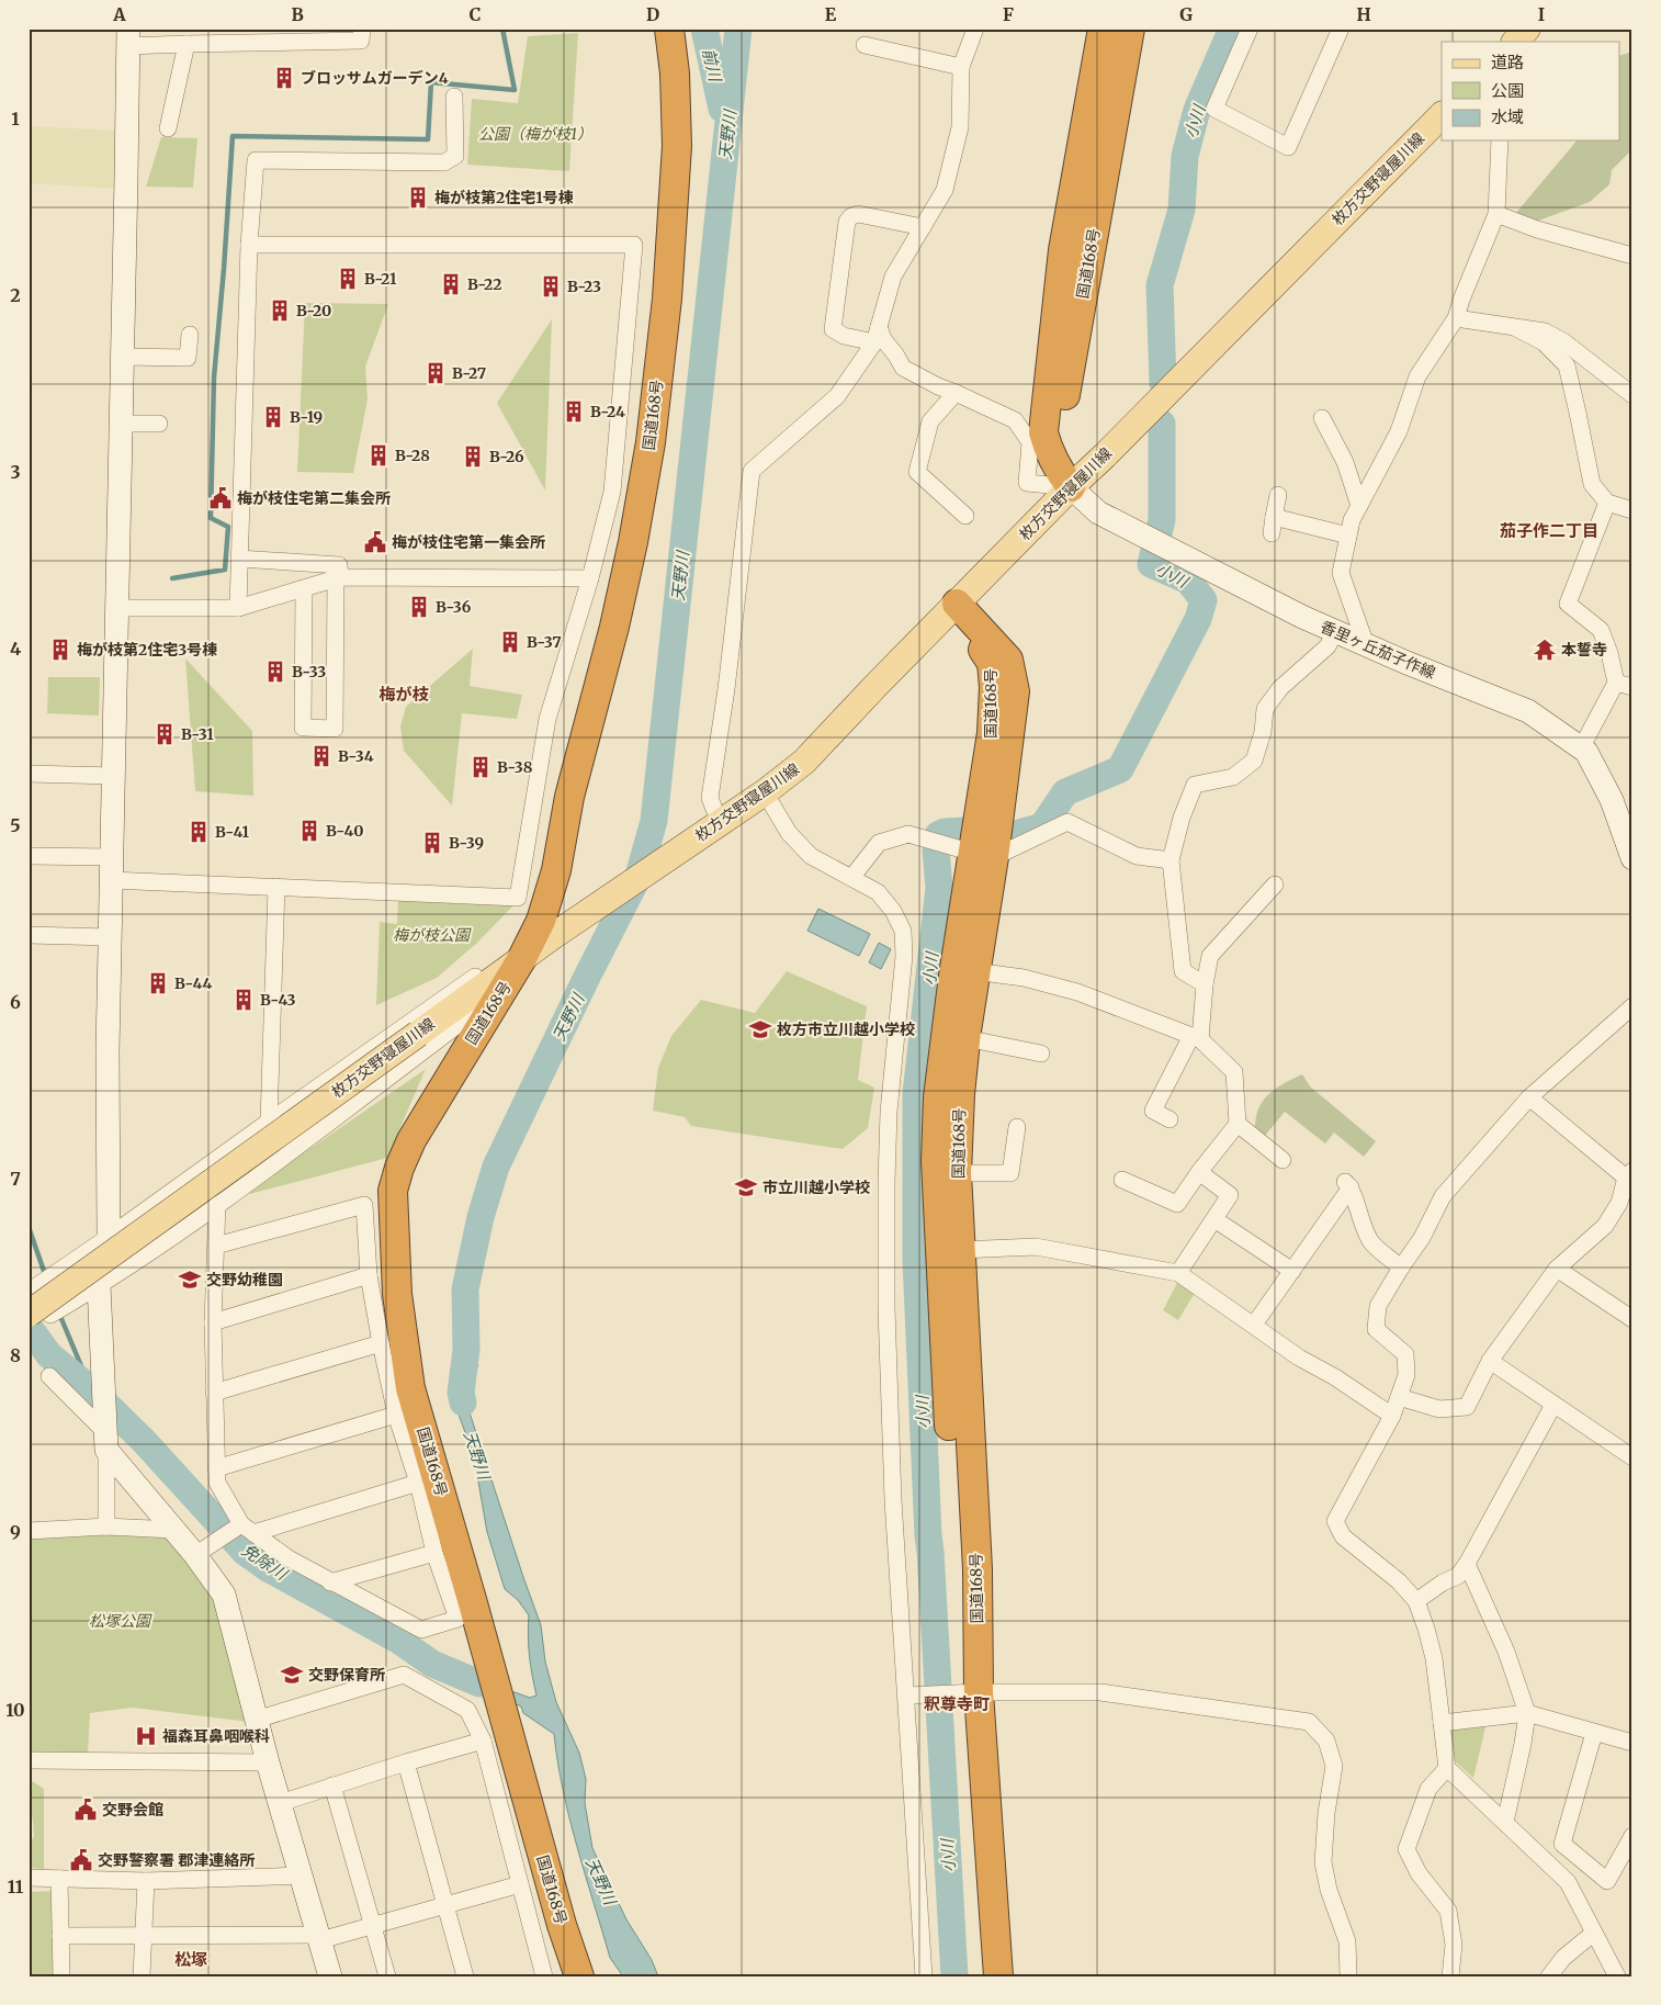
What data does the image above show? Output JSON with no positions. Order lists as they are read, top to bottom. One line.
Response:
{"streets":{"highway":["国道168号"],"main road":["枚方交野寝屋川線"],"street":["香里ヶ丘茄子作線"]},"crossings":[["枚方交野寝屋川線","国道168号"],["枚方交野寝屋川線","香里ヶ丘茄子作線"],["国道168号","香里ヶ丘茄子作線"]],"districts":["茄子作二丁目","梅が枝","釈尊寺町","松塚"],"water":["前川","小川","天野川","免除川"],"parks":["公園（梅が枝1）","梅が枝公園","松塚公園"],"places":{"building":["ブロッサムガーデン4","梅が枝第2住宅1号棟","B-21","B-22","B-23","B-20","B-27","B-24","B-19","B-28","B-26","B-36","B-37","梅が枝第2住宅3号棟","B-33","B-31","B-34","B-38","B-40","B-41","B-39","B-44","B-43"],"public building":["梅が枝住宅第二集会所","梅が枝住宅第一集会所","交野会館","交野警察署 郡津連絡所"],"temple":["本誓寺"],"school or university":["枚方市立川越小学校","市立川越小学校","交野幼稚園","交野保育所"],"hospital":["福森耳鼻咽喉科"]},"legend":["道路","公園","水域"],"grid":{"columns":["A","B","C","D","E","F","G","H","I"],"rows":["1","2","3","4","5","6","7","8","9","10","11"]}}
